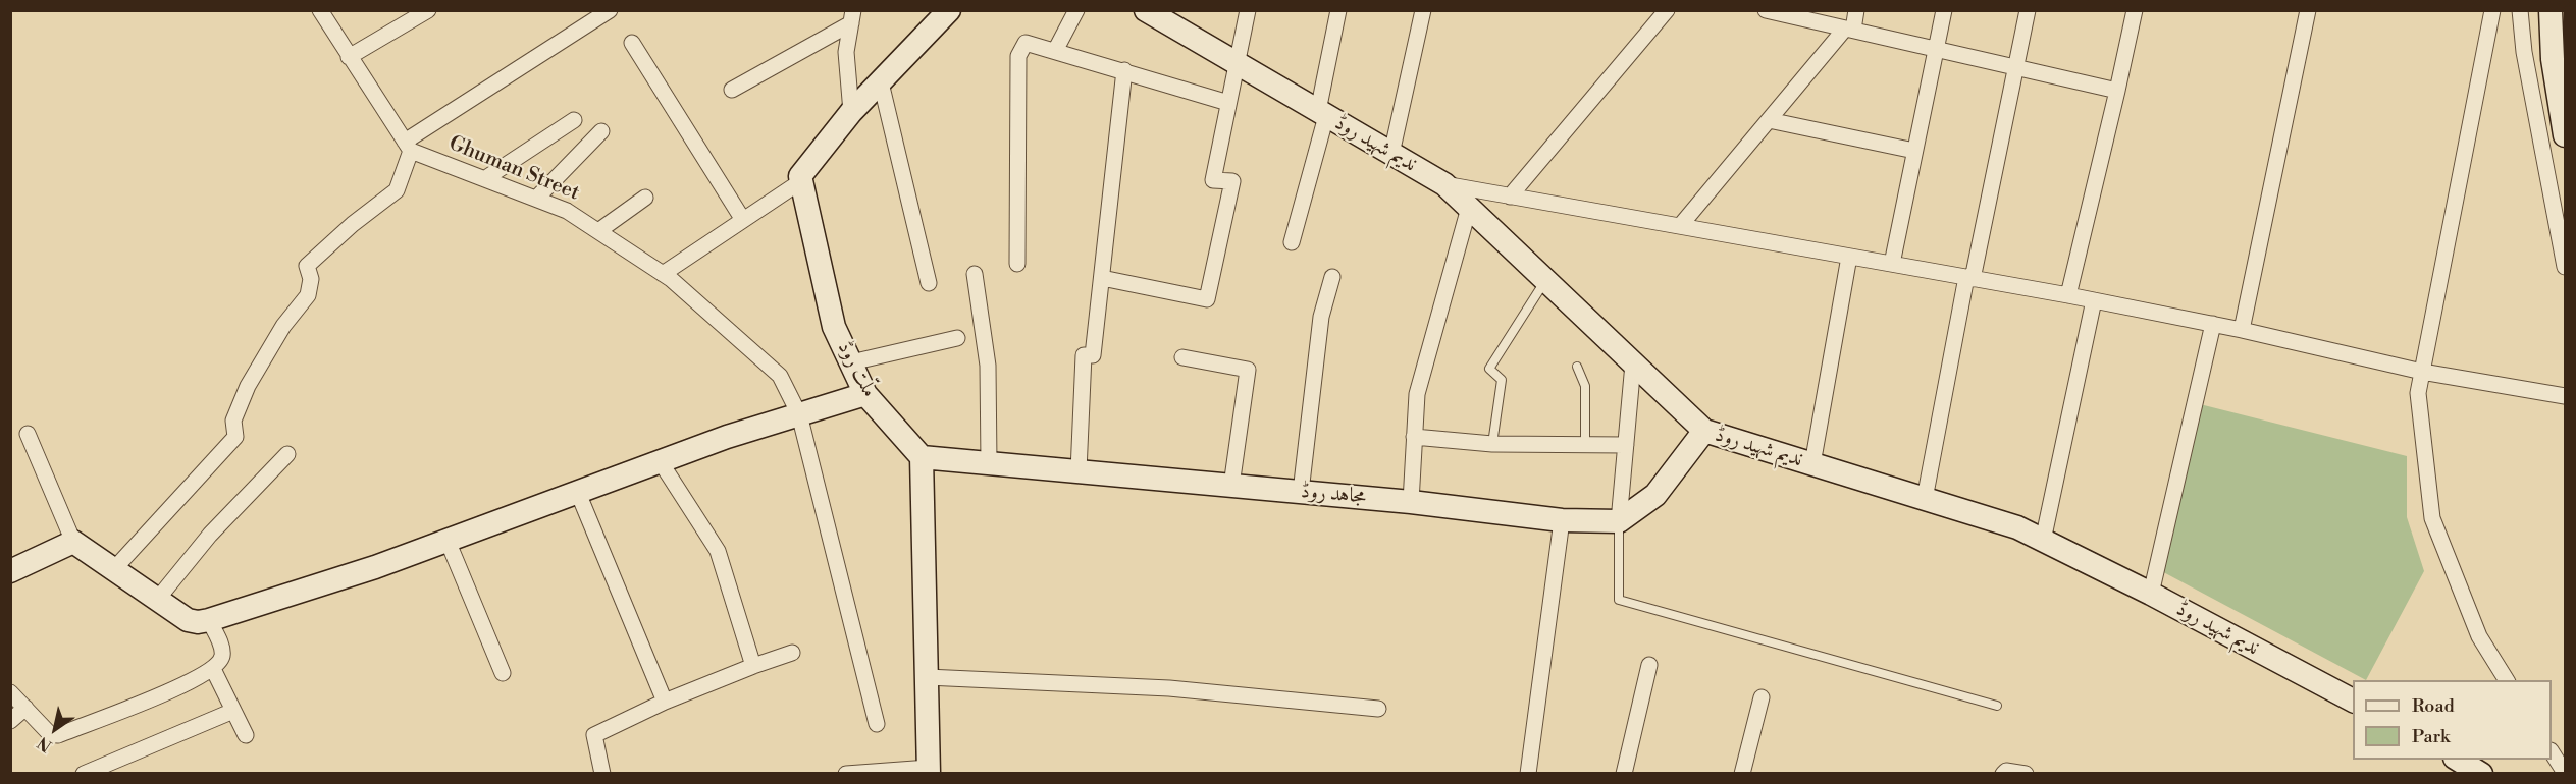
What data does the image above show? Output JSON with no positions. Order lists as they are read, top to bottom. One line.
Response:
{"streets":{"street":["ندیم شہید روڈ","Ghuman Street","ملّت روڈ","مجاہد روڈ"]},"crossings":[["ملّت روڈ","مجاہد روڈ"]],"legend":["Road","Park"],"north":"bottom left"}
